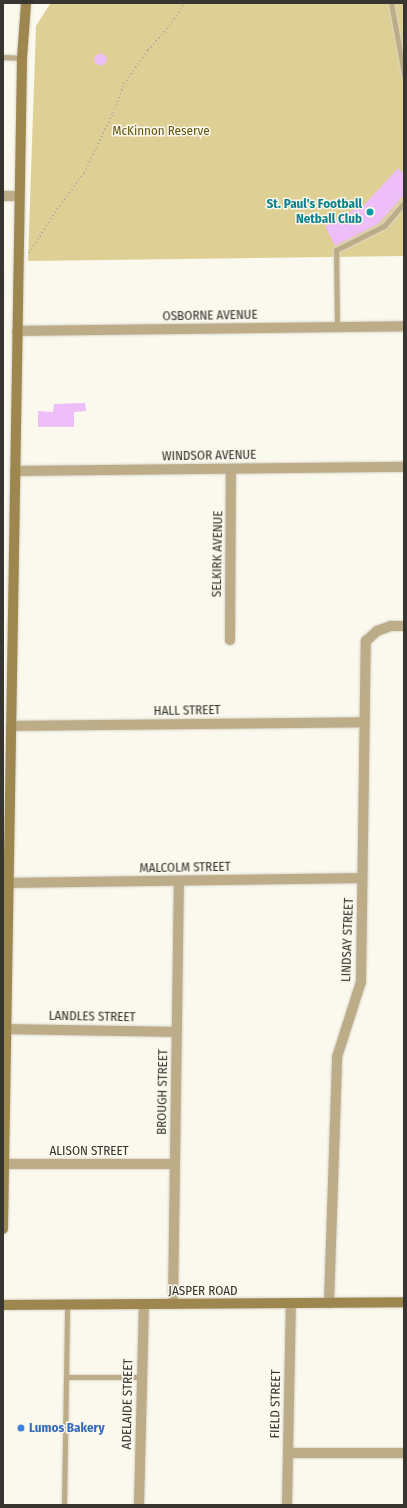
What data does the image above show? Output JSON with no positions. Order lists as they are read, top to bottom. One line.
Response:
{"streets":{"street":["OSBORNE AVENUE","WINDSOR AVENUE","SELKIRK AVENUE","HALL STREET","MALCOLM STREET","LINDSAY STREET","LANDLES STREET","BROUGH STREET","ALISON STREET","JASPER ROAD","ADELAIDE STREET","FIELD STREET"]},"crossings":[["WINDSOR AVENUE","SELKIRK AVENUE"],["HALL STREET","LINDSAY STREET"],["MALCOLM STREET","LINDSAY STREET"],["MALCOLM STREET","BROUGH STREET"],["LINDSAY STREET","JASPER ROAD"],["LANDLES STREET","BROUGH STREET"],["BROUGH STREET","ALISON STREET"],["BROUGH STREET","JASPER ROAD"],["JASPER ROAD","ADELAIDE STREET"],["JASPER ROAD","FIELD STREET"]],"parks":["McKinnon Reserve"],"places":["St. Paul's Football Netball Club","Lumos Bakery"]}
